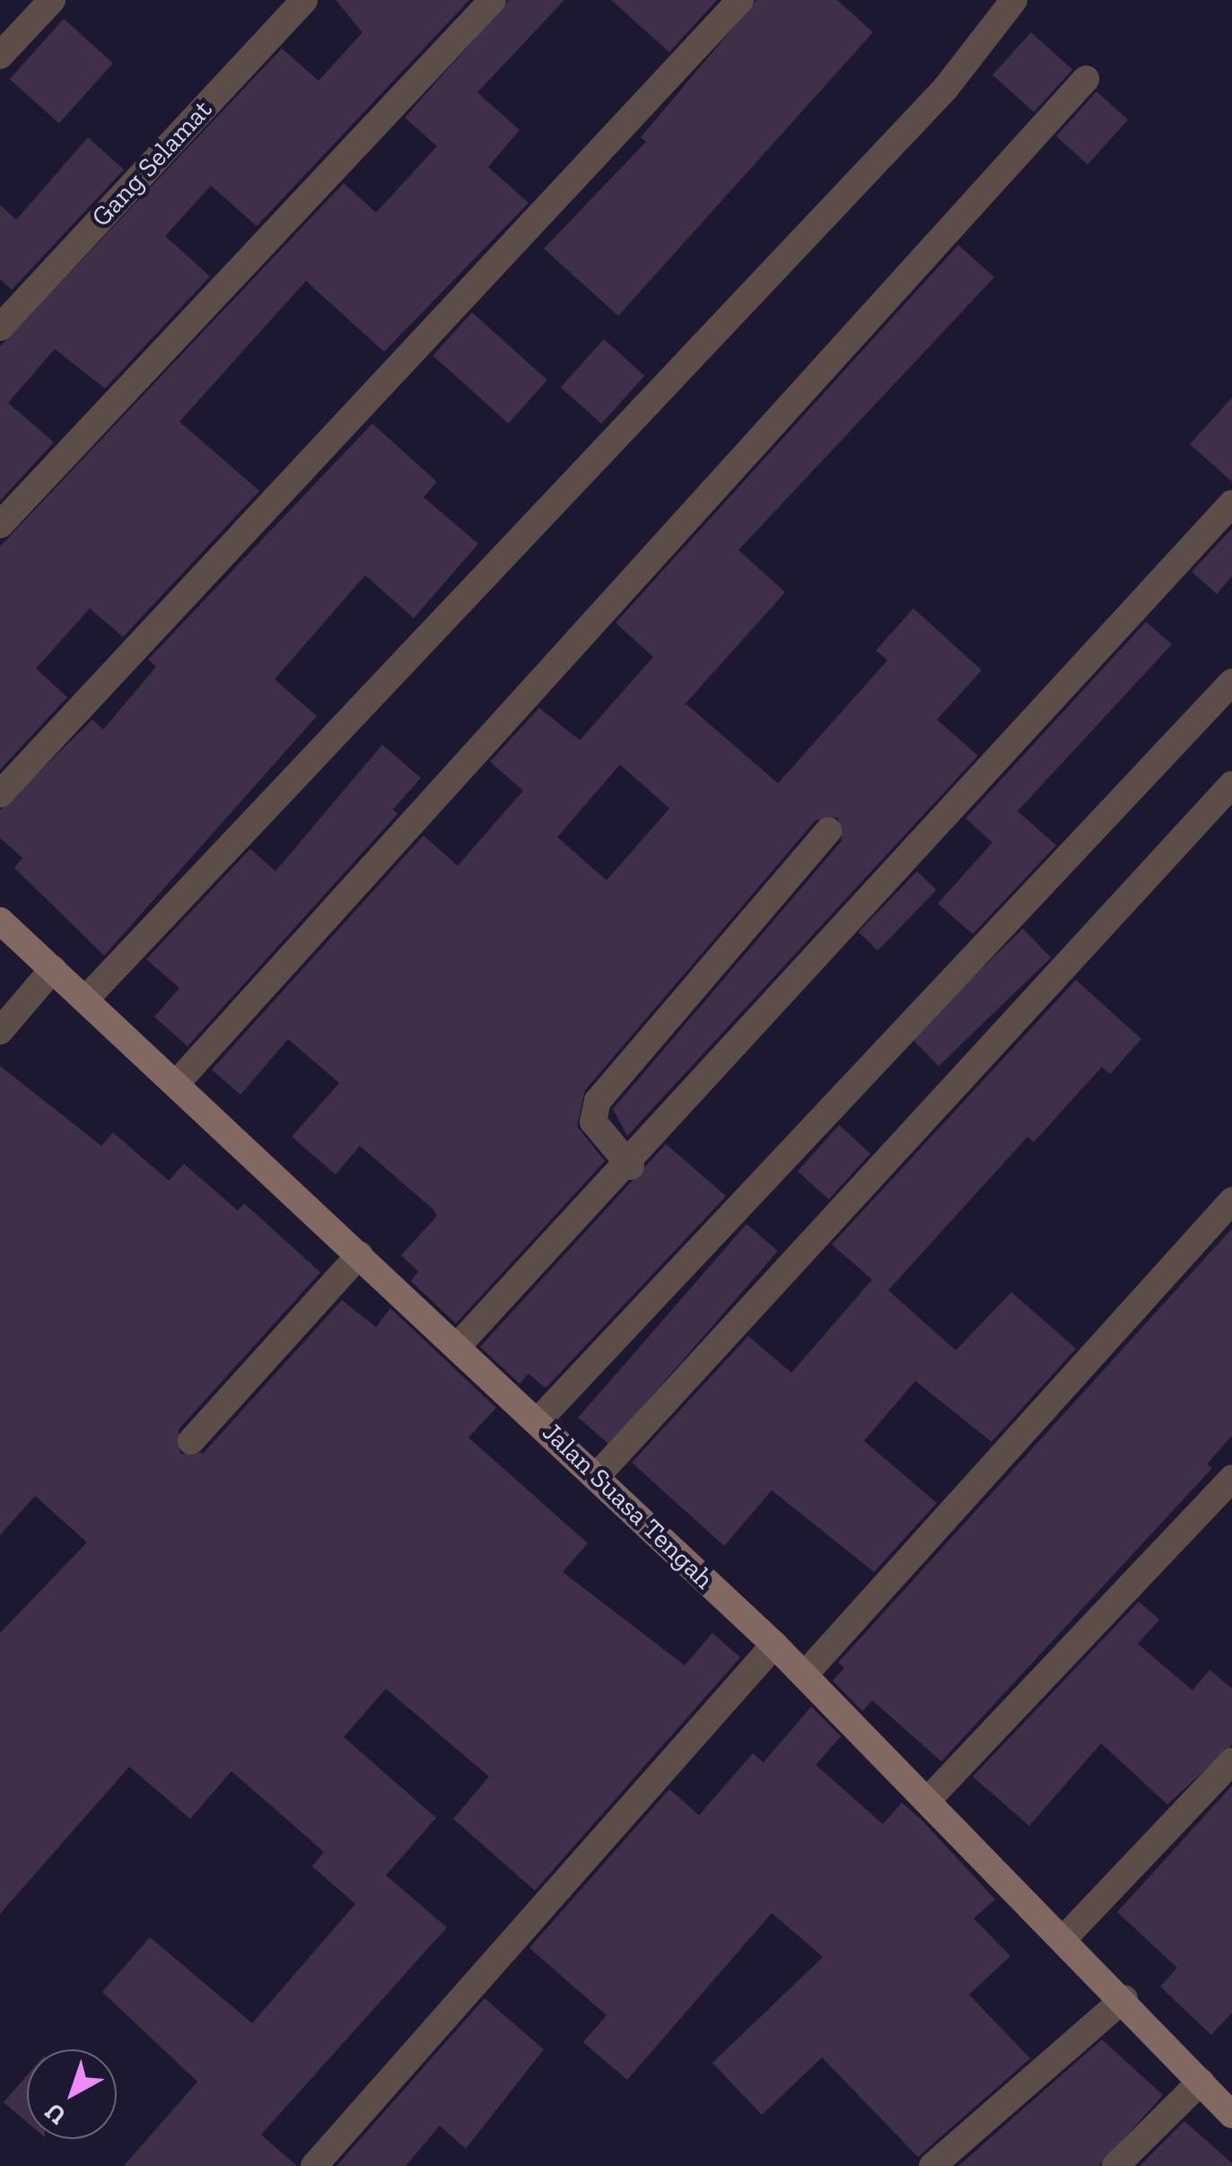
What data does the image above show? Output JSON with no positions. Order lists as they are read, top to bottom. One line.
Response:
{"streets":{"street":["Gang Selamat","Jalan Suasa Tengah"]},"north":"bottom left"}
